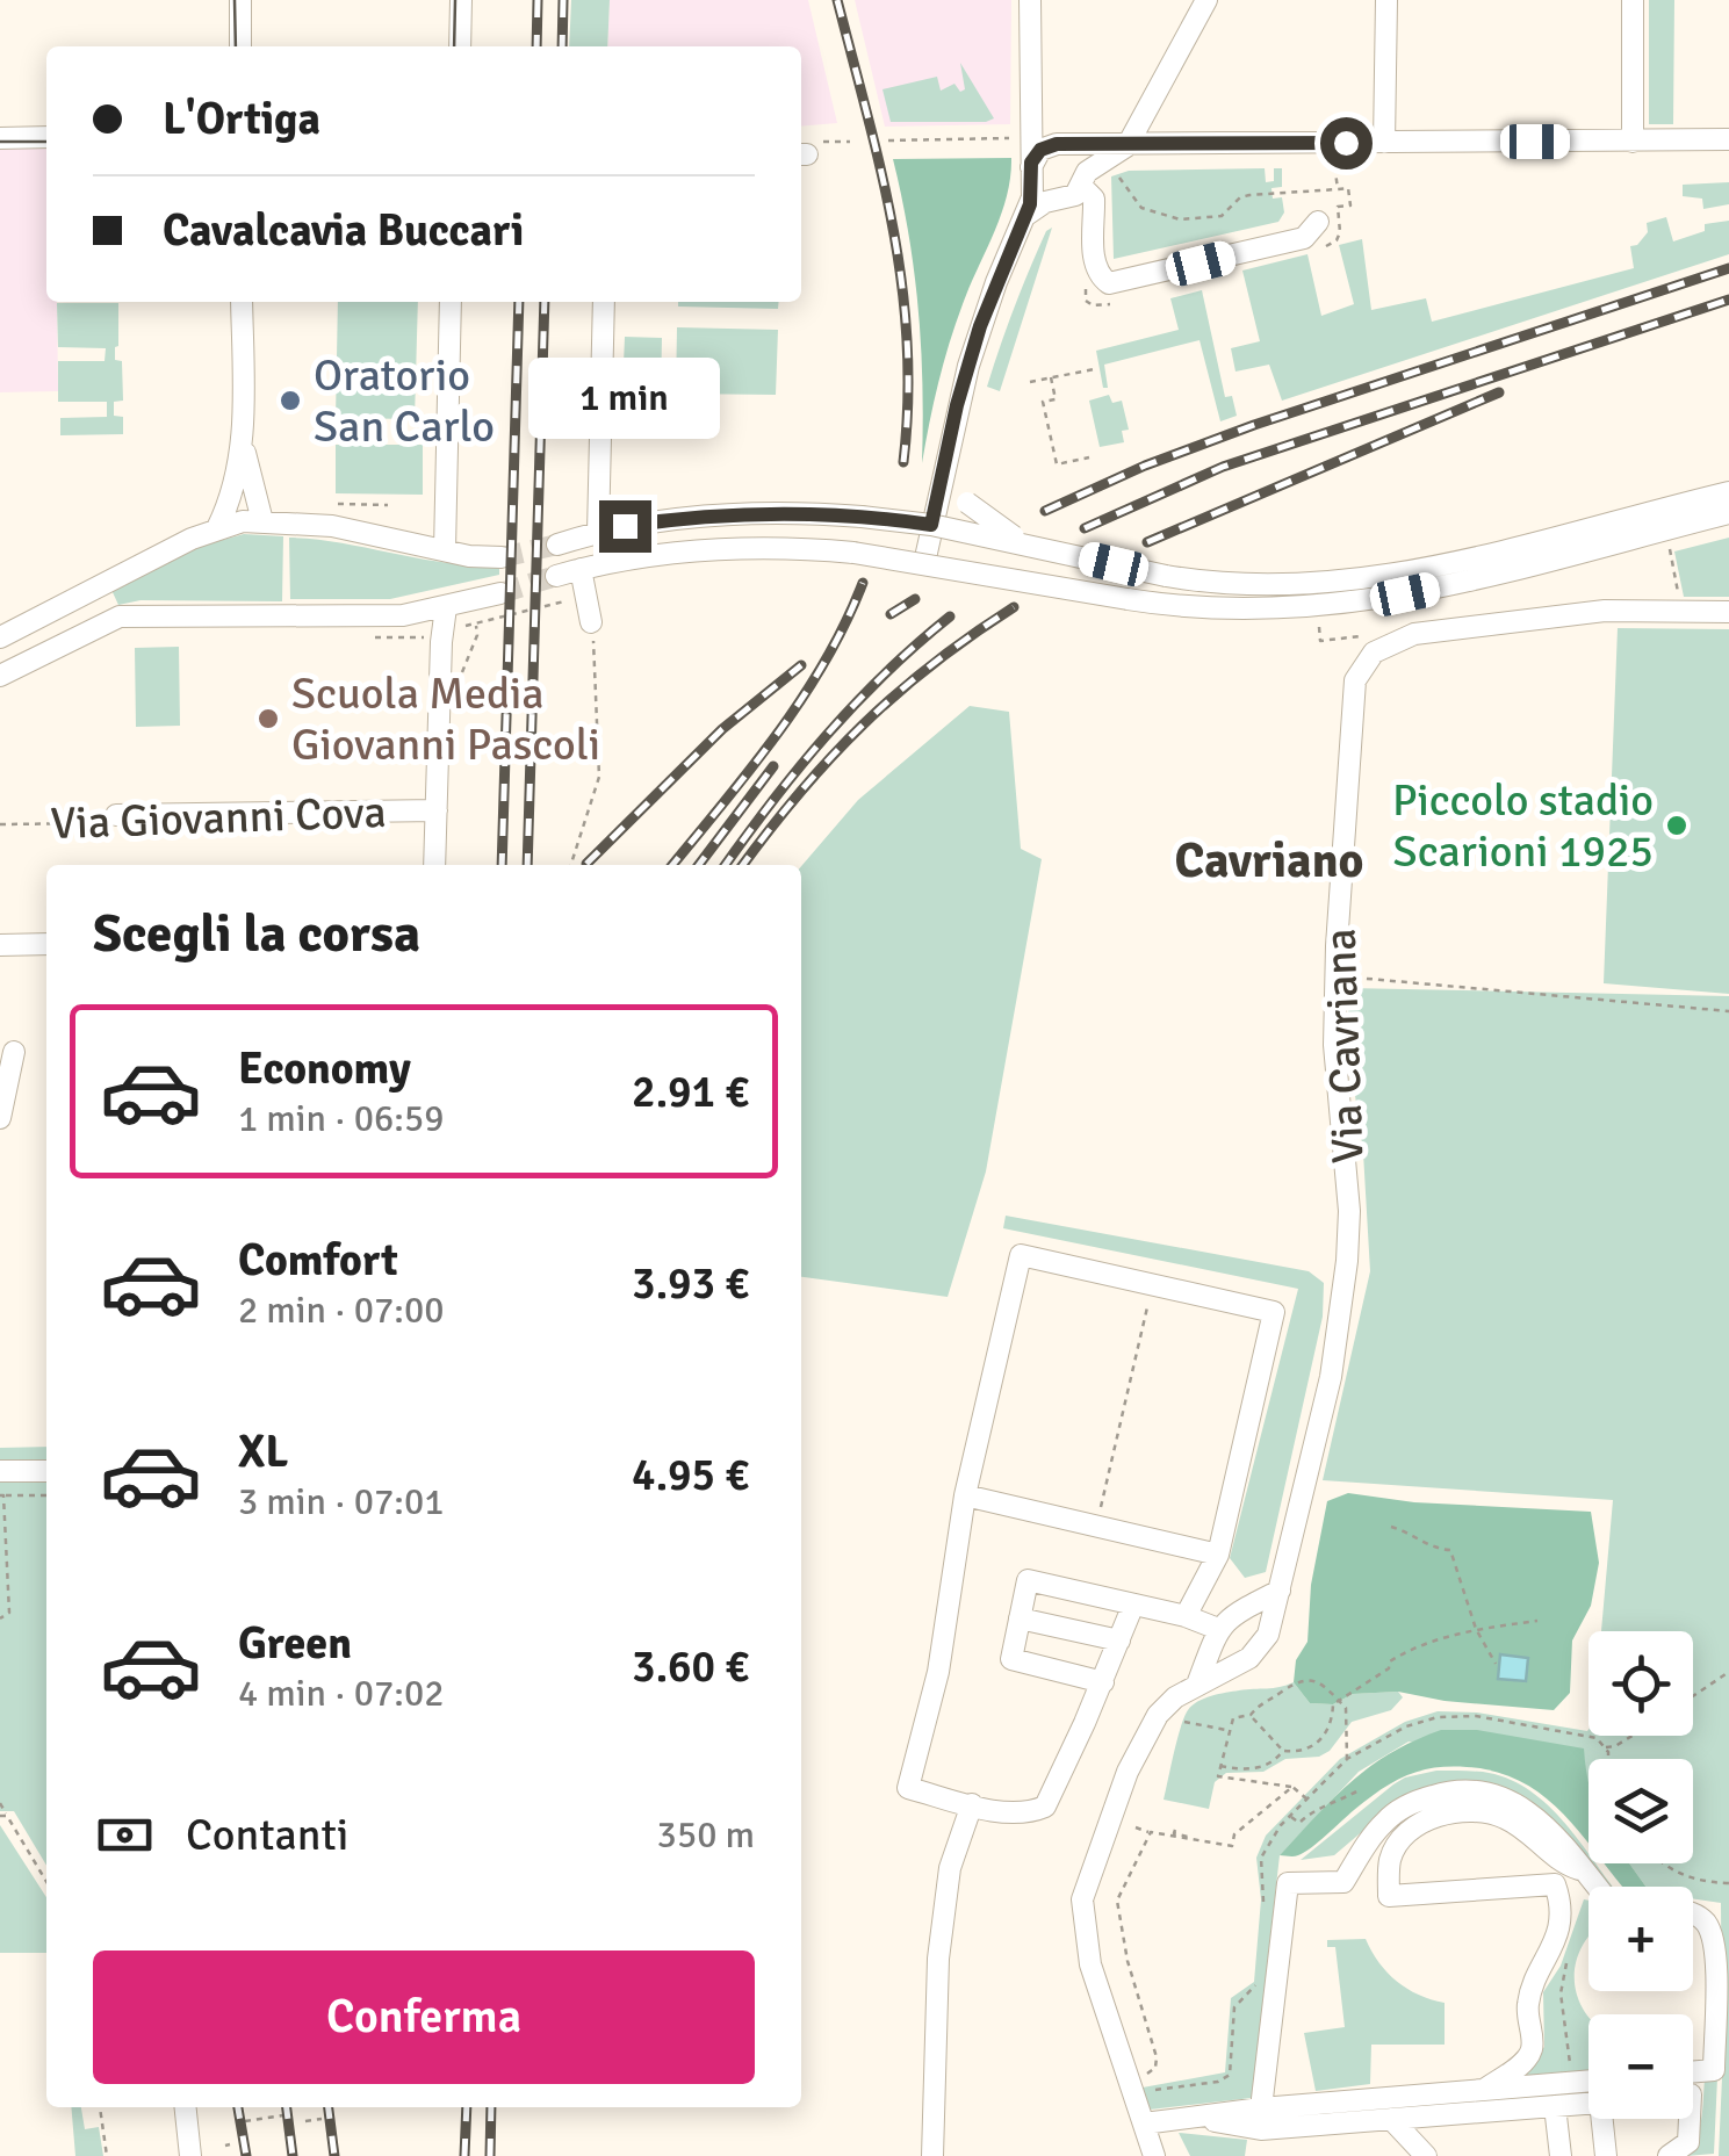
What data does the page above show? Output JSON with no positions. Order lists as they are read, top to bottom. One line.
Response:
{"streets":{"street":["Via Giovanni Cova","Via Cavriana"]},"districts":["Cavriano"],"places":["Oratorio San Carlo","Scuola Media Giovanni Pascoli","Piccolo stadio Scarioni 1925"],"page":{"banner":["L'Ortiga","Cavalcavia Buccari"],"bubble":"1 min","heading":"Scegli la corsa","list":[{"name":"Economy","note":"1 min · 06:59","value":"2.91 €"},{"name":"Comfort","note":"2 min · 07:00","value":"3.93 €"},{"name":"XL","note":"3 min · 07:01","value":"4.95 €"},{"name":"Green","note":"4 min · 07:02","value":"3.60 €"}],"map_buttons":["+","−"],"pay":["Contanti","350 m"],"buttons":"Conferma"}}
